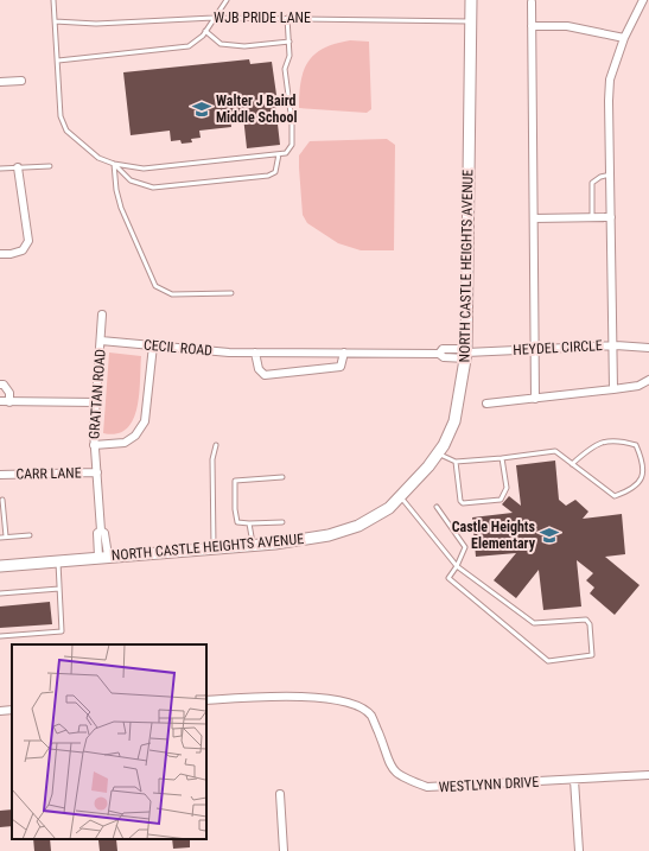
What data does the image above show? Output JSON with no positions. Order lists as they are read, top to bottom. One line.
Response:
{"streets":{"street":["NORTH CASTLE HEIGHTS AVENUE","CECIL ROAD","HEYDEL CIRCLE","GRATTAN ROAD","CARR LANE","WESTLYNN DRIVE"],"lane":["WJB PRIDE LANE"]},"crossings":[["WJB PRIDE LANE","NORTH CASTLE HEIGHTS AVENUE"],["NORTH CASTLE HEIGHTS AVENUE","HEYDEL CIRCLE"],["NORTH CASTLE HEIGHTS AVENUE","GRATTAN ROAD"],["CECIL ROAD","HEYDEL CIRCLE"],["CECIL ROAD","GRATTAN ROAD"],["GRATTAN ROAD","CARR LANE"]],"places":{"school or university":["Walter J Baird Middle School","Castle Heights Elementary"]}}
